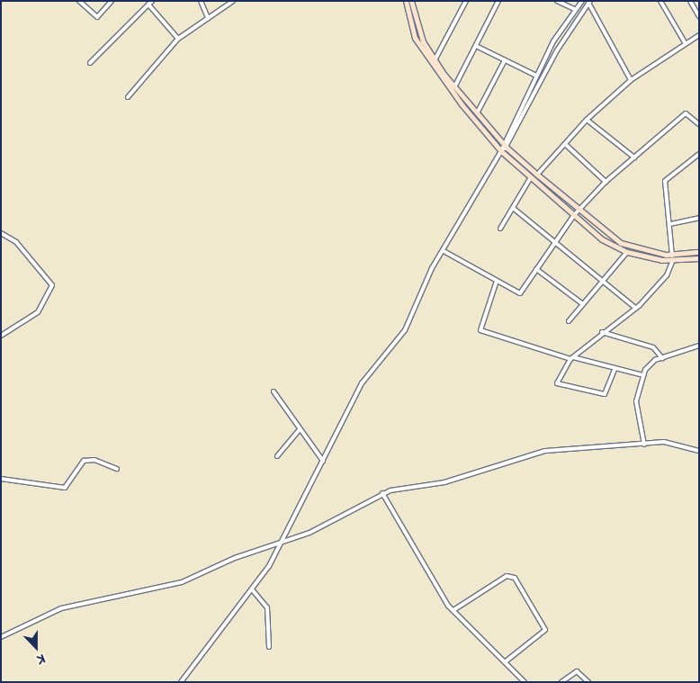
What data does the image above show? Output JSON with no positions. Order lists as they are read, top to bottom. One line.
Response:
{"north":"bottom"}
